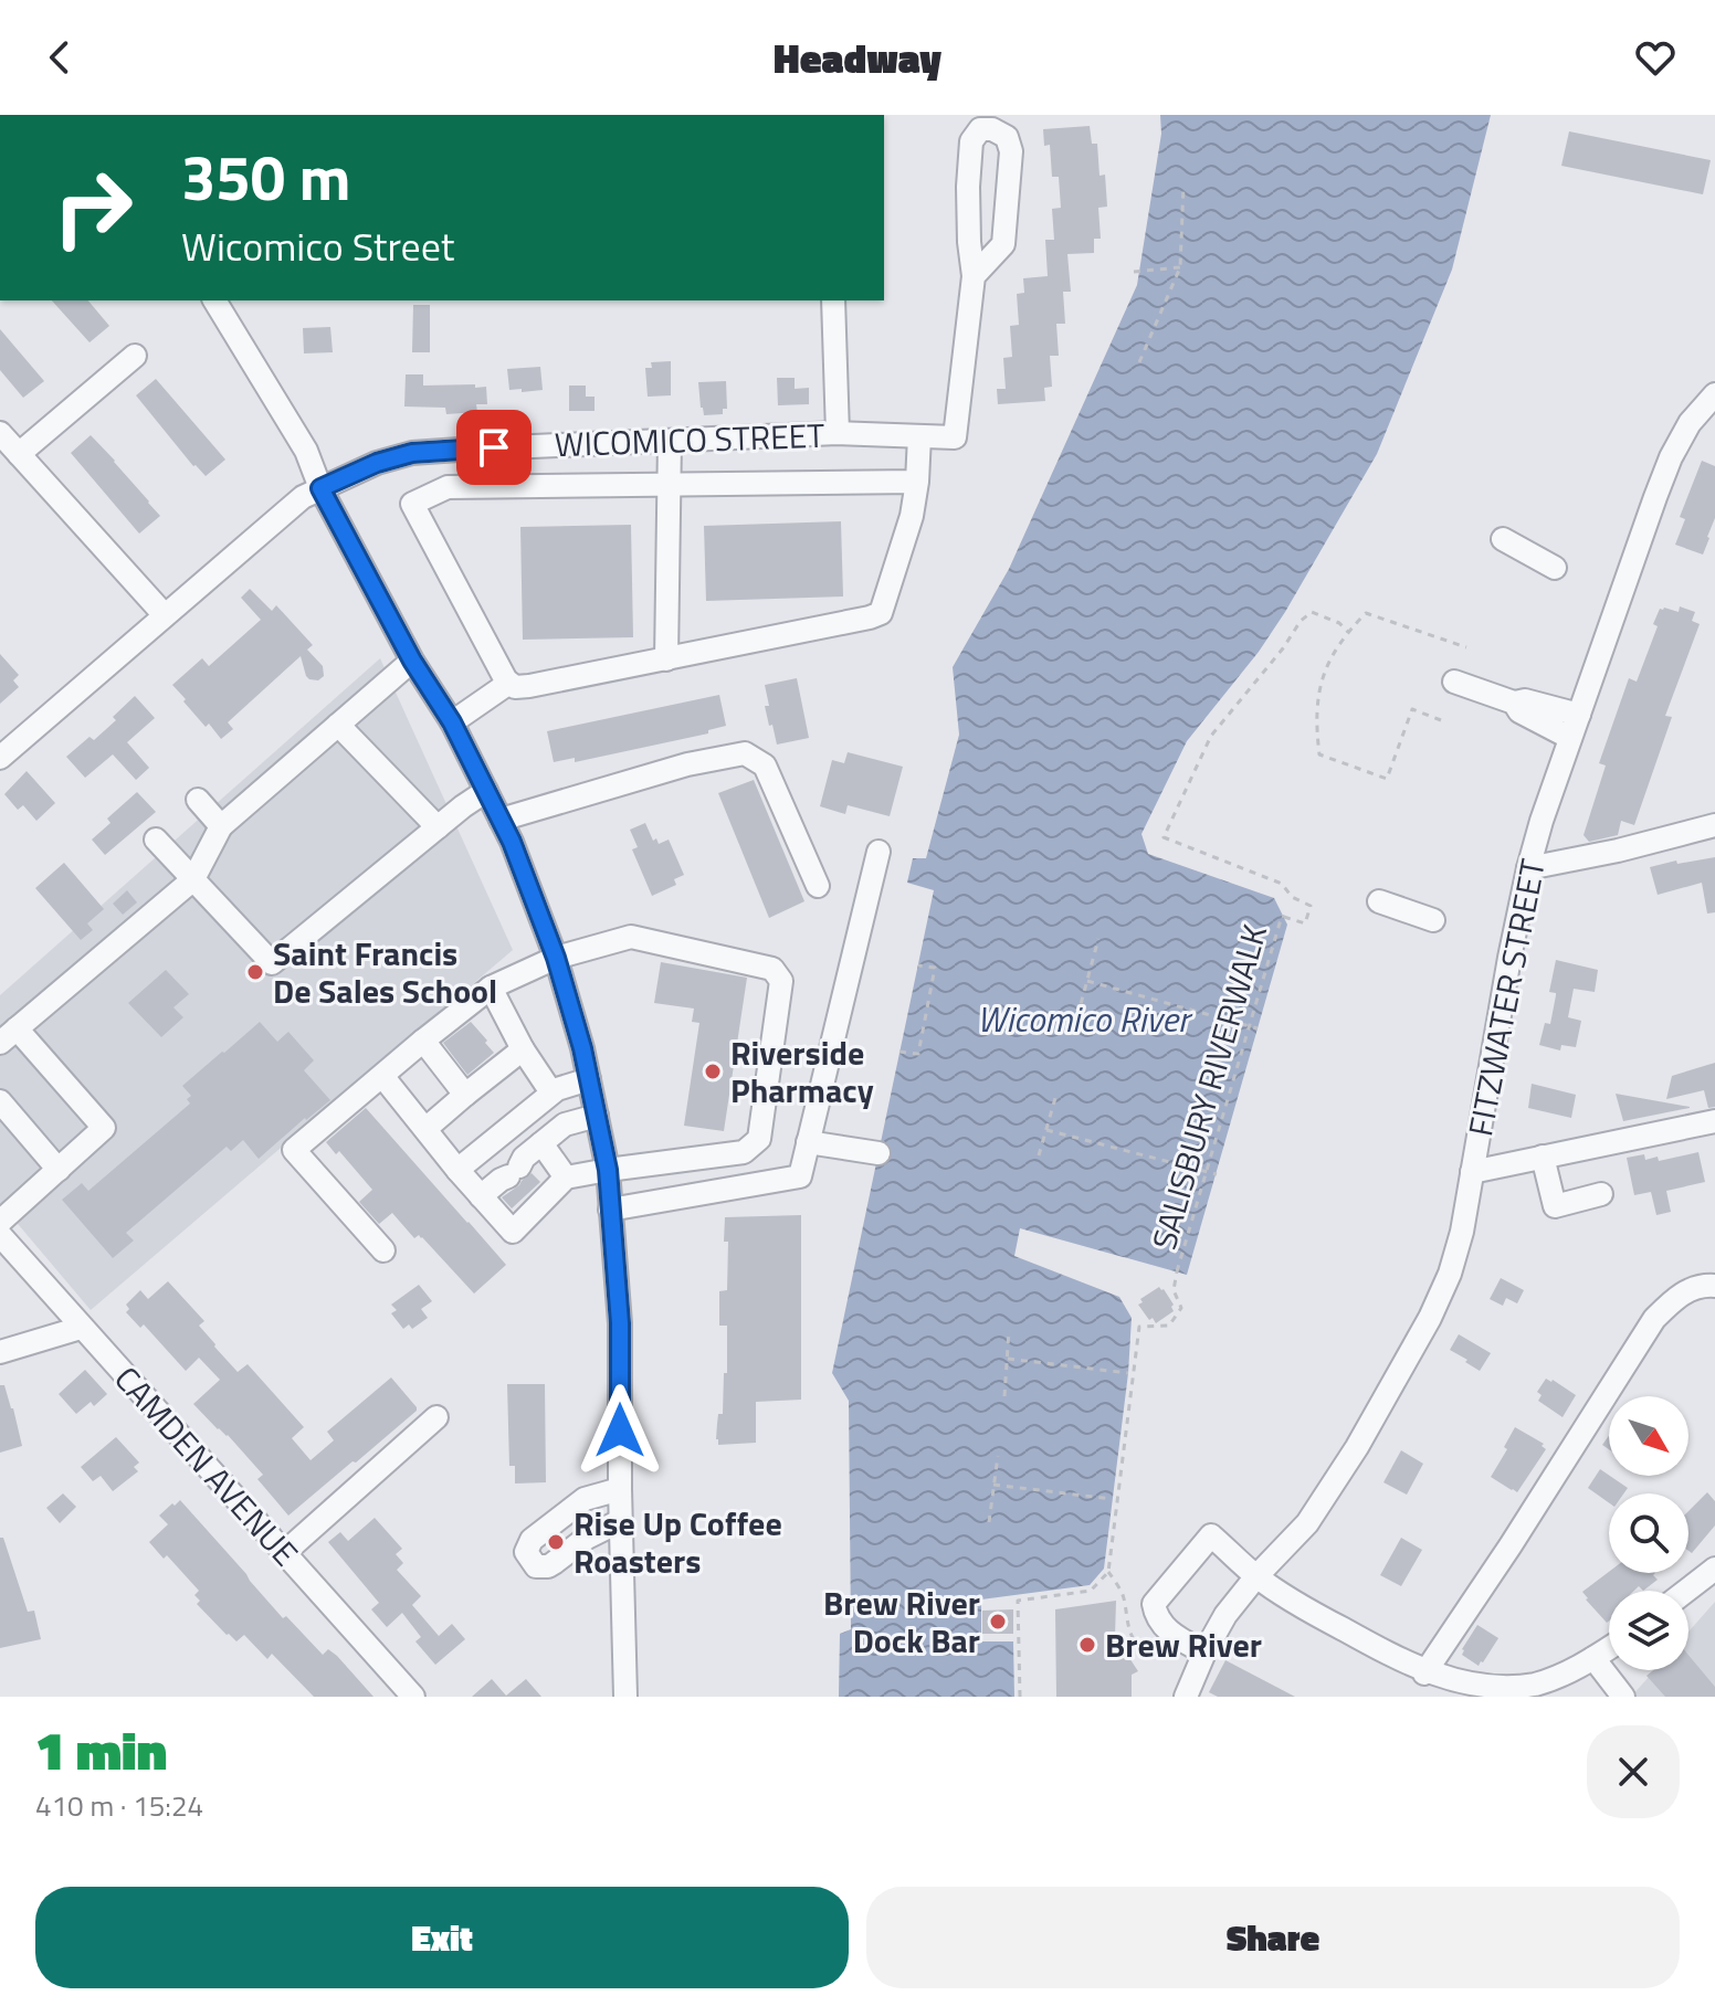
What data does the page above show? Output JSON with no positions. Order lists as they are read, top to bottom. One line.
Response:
{"streets":{"street":["WICOMICO STREET","FITZWATER STREET","CAMDEN AVENUE"],"path":["SALISBURY RIVERWALK"]},"water":["Wicomico River"],"places":["Saint Francis De Sales School","Riverside Pharmacy","Rise Up Coffee Roasters","Brew River Dock Bar","Brew River"],"north":"bottom right","page":{"header":"Headway","turn":["350 m","Wicomico Street"],"heading":["1 min","410 m · 15:24"],"buttons":["Exit","Share"]}}
